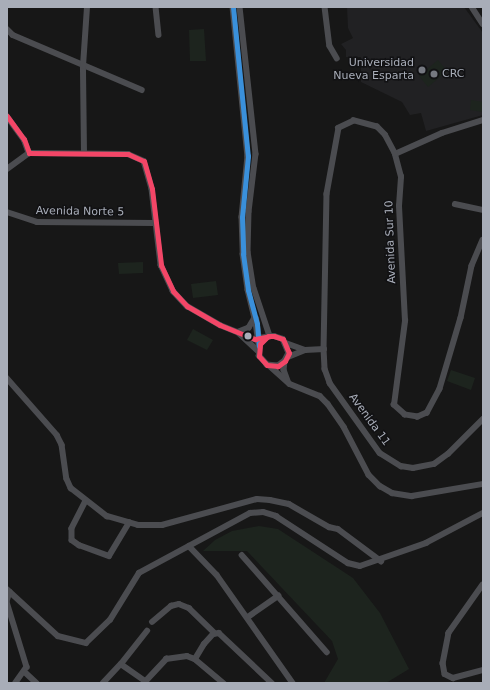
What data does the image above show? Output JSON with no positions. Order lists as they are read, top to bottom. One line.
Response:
{"streets":{"street":["Avenida Norte 5","Avenida Sur 10","Avenida 11"]},"crossings":[["Avenida Sur 10","Avenida 11"]],"places":["Universidad Nueva Esparta","CRC"]}
